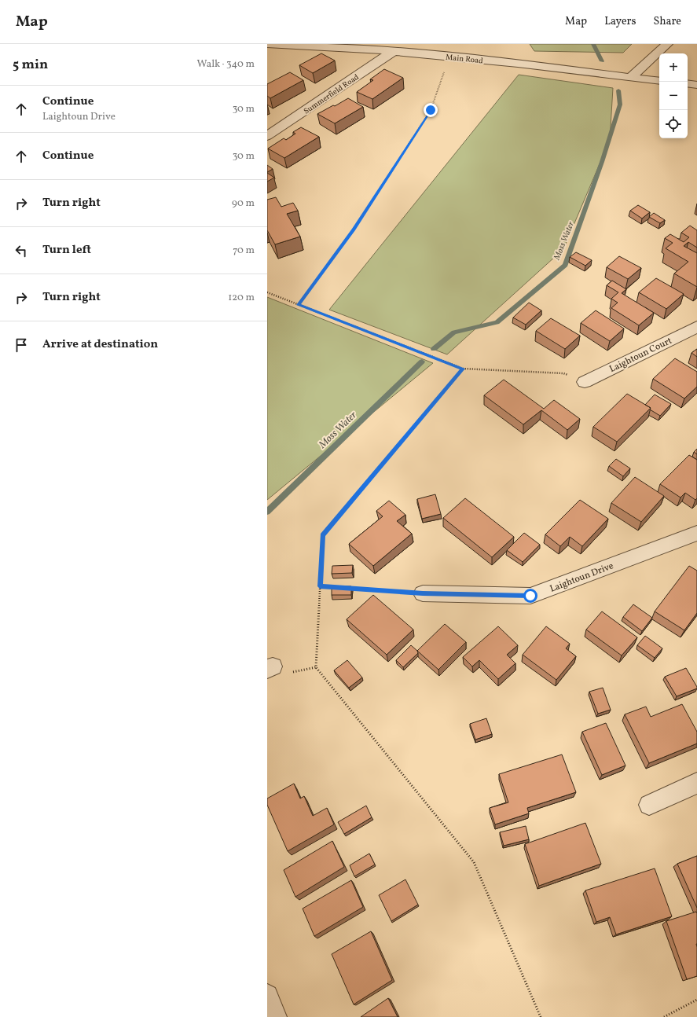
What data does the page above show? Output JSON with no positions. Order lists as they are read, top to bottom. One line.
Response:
{"streets":{"street":["Main Road","Summerfield Road","Laightoun Court","Laightoun Drive"]},"crossings":[["Main Road","Summerfield Road"]],"water":["Moss Water"],"page":{"header":"Map","nav":["Map","Layers","Share"],"heading":["5 min","Walk · 340 m"],"map_buttons":["+","−"],"list":[["Continue","Laightoun Drive","30 m"],["Continue","30 m"],["Turn right","90 m"],["Turn left","70 m"],["Turn right","120 m"],"Arrive at destination"]}}
